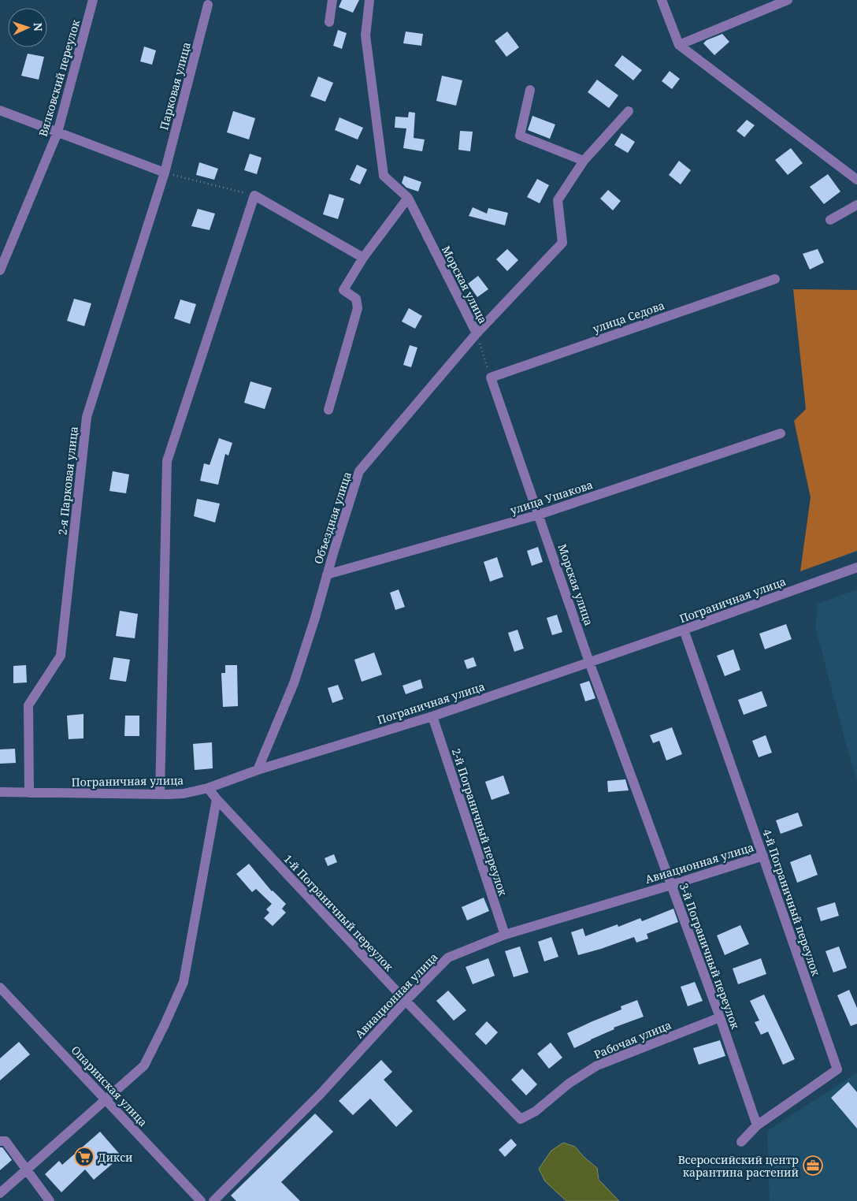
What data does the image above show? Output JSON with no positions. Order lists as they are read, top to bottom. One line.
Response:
{"streets":{"street":["Вялковский переулок","Парковая улица","Морская улица","улица Седова","2-я Парковая улица","улица Ушакова","Объездная улица","Пограничная улица","2-й Пограничный переулок","Авиационная улица","4-й Пограничный переулок","1-й Пограничный переулок","3-й Пограничный переулок","Рабочая улица","Опаринская улица"]},"crossings":[["Парковая улица","2-я Парковая улица"],["Морская улица","улица Седова"],["Морская улица","улица Ушакова"],["Морская улица","Объездная улица"],["Морская улица","Пограничная улица"],["Морская улица","3-й Пограничный переулок"],["2-я Парковая улица","Пограничная улица"],["улица Ушакова","Объездная улица"],["Объездная улица","Пограничная улица"],["Пограничная улица","2-й Пограничный переулок"],["Пограничная улица","4-й Пограничный переулок"],["Пограничная улица","1-й Пограничный переулок"],["Пограничная улица","3-й Пограничный переулок"],["2-й Пограничный переулок","Авиационная улица"],["Авиационная улица","4-й Пограничный переулок"],["Авиационная улица","1-й Пограничный переулок"],["Авиационная улица","3-й Пограничный переулок"],["4-й Пограничный переулок","3-й Пограничный переулок"],["1-й Пограничный переулок","Рабочая улица"],["3-й Пограничный переулок","Рабочая улица"]],"places":{"supermarket":["Дикси"],"office":["Всероссийский центр карантина растений"]},"north":"right"}
